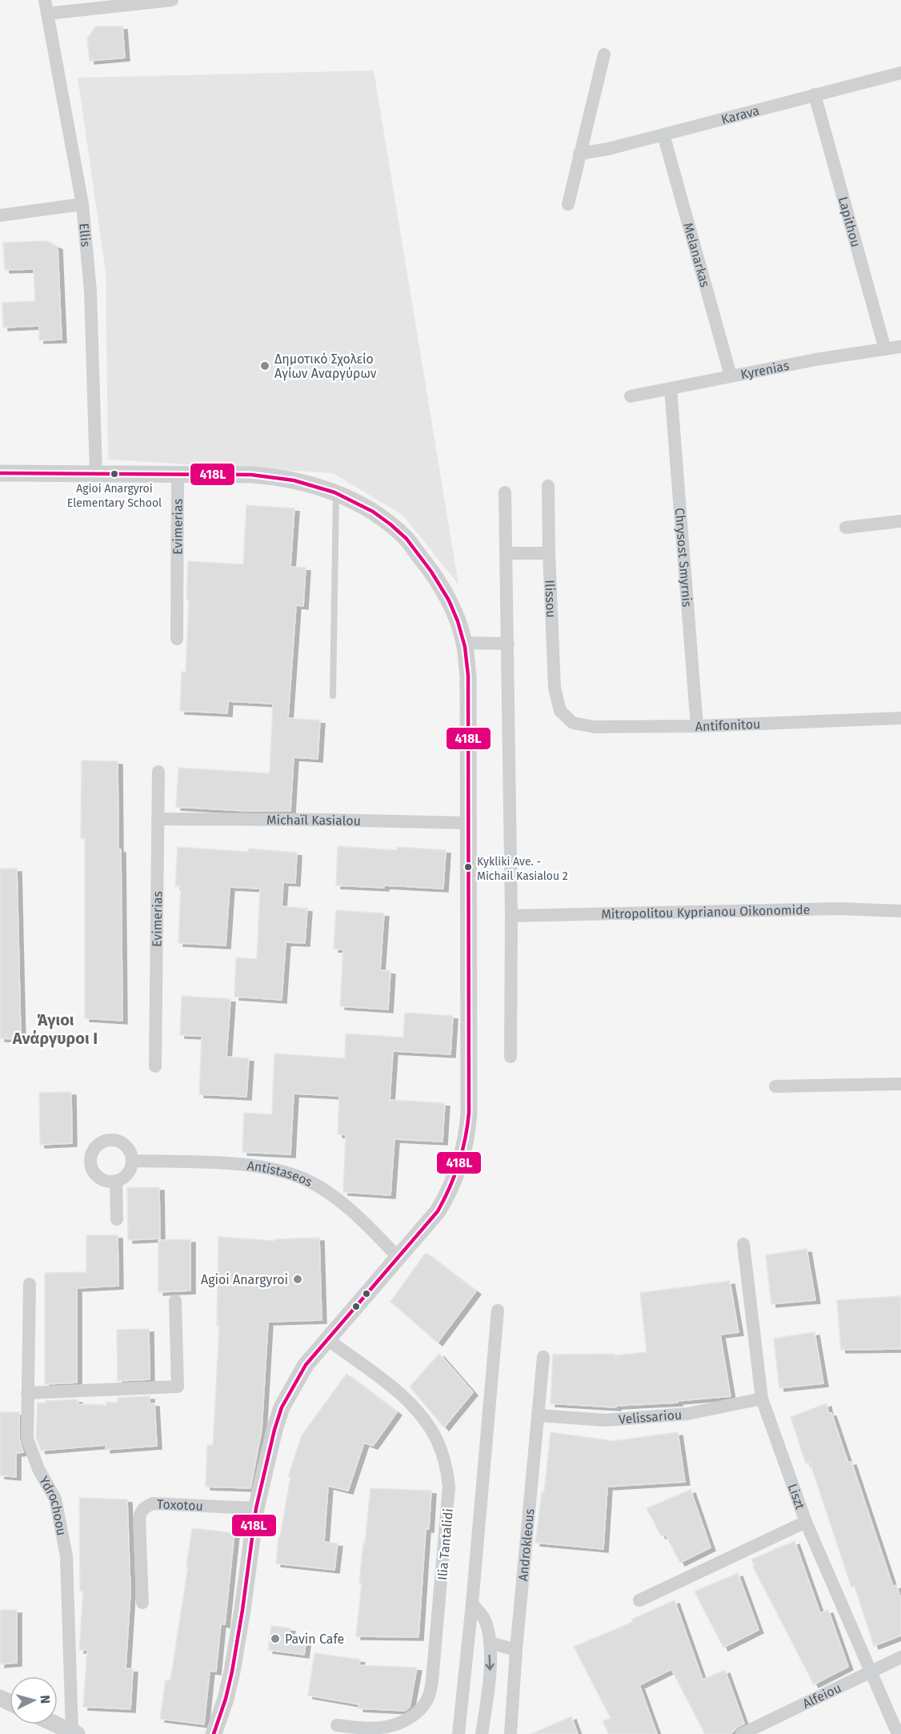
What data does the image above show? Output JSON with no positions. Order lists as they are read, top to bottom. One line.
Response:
{"streets":{"street":["Karava","Lapithou","Ellis","Melanarkas","Kyrenias","Evimerias","Chrysost Smyrnis","Ilissou","Antifonitou","Michaïl Kasialou","Mitropolitou Kyprianou Oikonomide","Antistaseos","Velissariou","Liszt","Toxotou","Ydrochoou","Ilia Tantalidi","Androkleous","Alfeiou"]},"crossings":[["Karava","Lapithou"],["Karava","Melanarkas"],["Lapithou","Kyrenias"],["Melanarkas","Kyrenias"],["Kyrenias","Chrysost Smyrnis"],["Evimerias","Michaïl Kasialou"],["Chrysost Smyrnis","Antifonitou"],["Ilissou","Antifonitou"],["Velissariou","Liszt"],["Velissariou","Androkleous"],["Liszt","Alfeiou"]],"districts":["Άγιοι Ανάργυροι Ι"],"places":["Δημοτικό Σχολείο Αγίων Αναργύρων","Agioi Anargyroi Elementary School","Kykliki Ave. - Michail Kasialou 2","Agioi Anargyroi","Pavin Cafe"],"lines":["transit line 418L"],"north":"right"}
